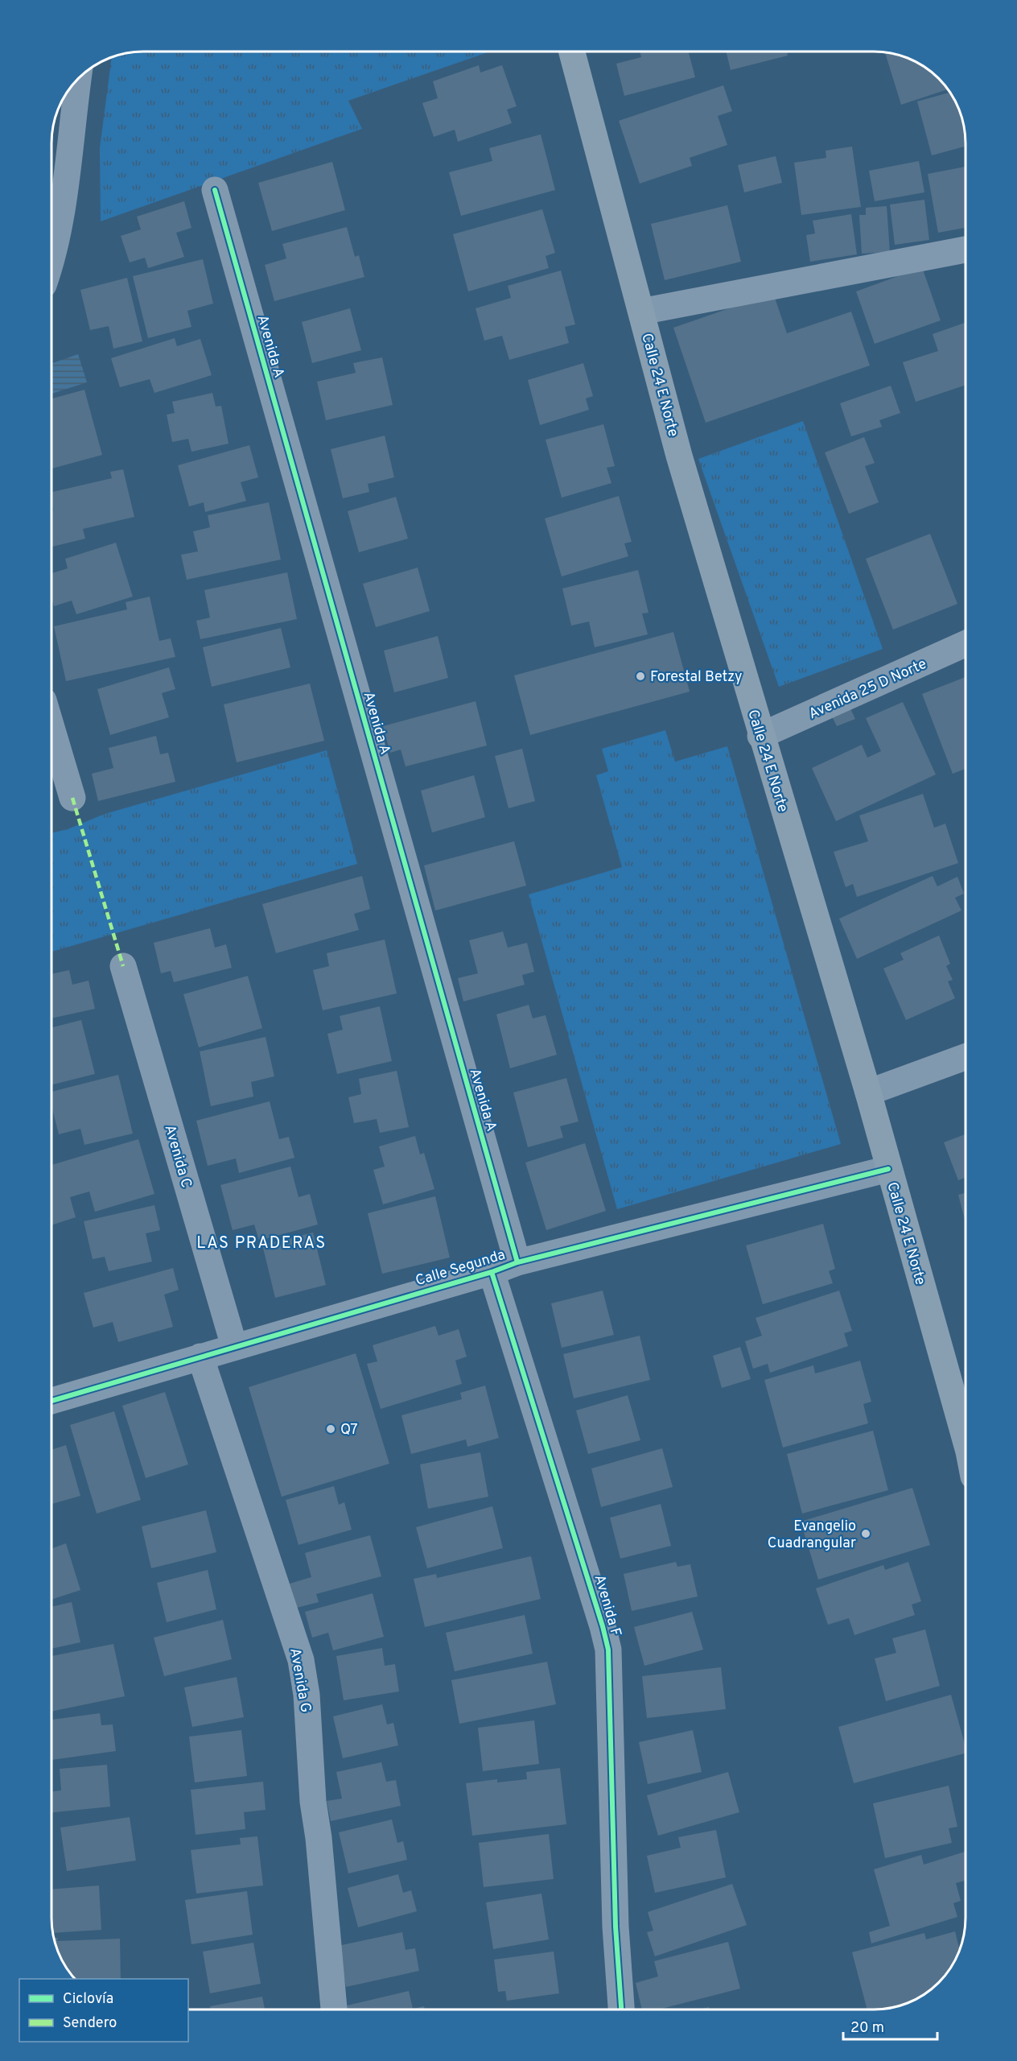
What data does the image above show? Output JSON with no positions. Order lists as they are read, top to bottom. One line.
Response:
{"streets":{"main road":["Calle 24 E Norte"],"street":["Avenida A","Avenida 25 D Norte","Avenida C","Calle Segunda","Avenida F","Avenida G"]},"crossings":[["Avenida A","Calle Segunda"],["Calle 24 E Norte","Avenida 25 D Norte"],["Calle 24 E Norte","Calle Segunda"],["Avenida C","Calle Segunda"],["Calle Segunda","Avenida F"],["Calle Segunda","Avenida G"]],"districts":["LAS PRADERAS"],"places":["Forestal Betzy","Q7","Evangelio Cuadrangular"],"legend":["Ciclovía","Sendero"],"scale_bar":"20 m"}
